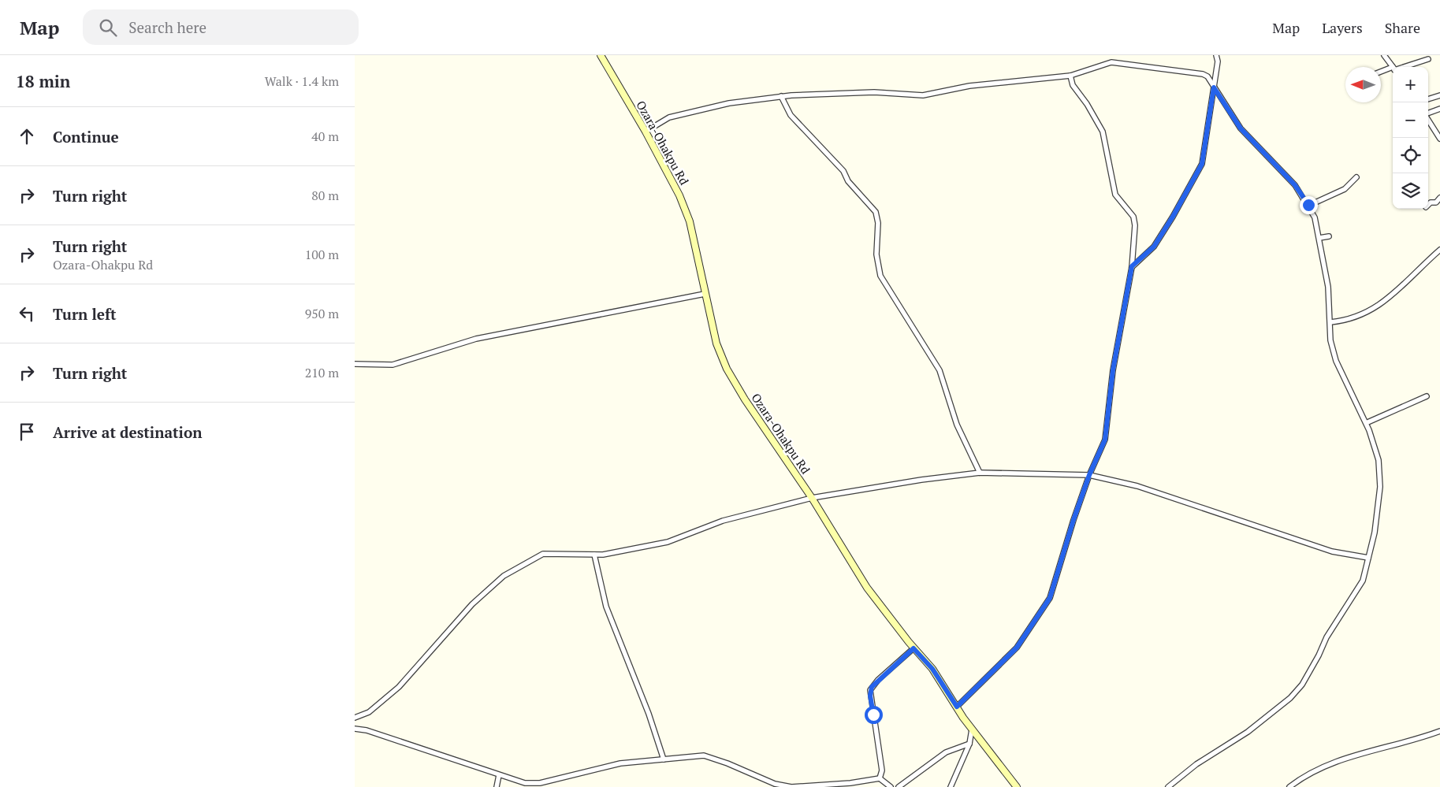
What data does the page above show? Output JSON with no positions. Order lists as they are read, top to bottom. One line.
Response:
{"streets":{"main road":["Ozara-Ohakpu Rd"]},"north":"left","page":{"header":"Map","search":"Search here","nav":["Map","Layers","Share"],"heading":["18 min","Walk · 1.4 km"],"map_buttons":["+","−"],"list":[["Continue","40 m"],["Turn right","80 m"],["Turn right","Ozara-Ohakpu Rd","100 m"],["Turn left","950 m"],["Turn right","210 m"],"Arrive at destination"]}}
